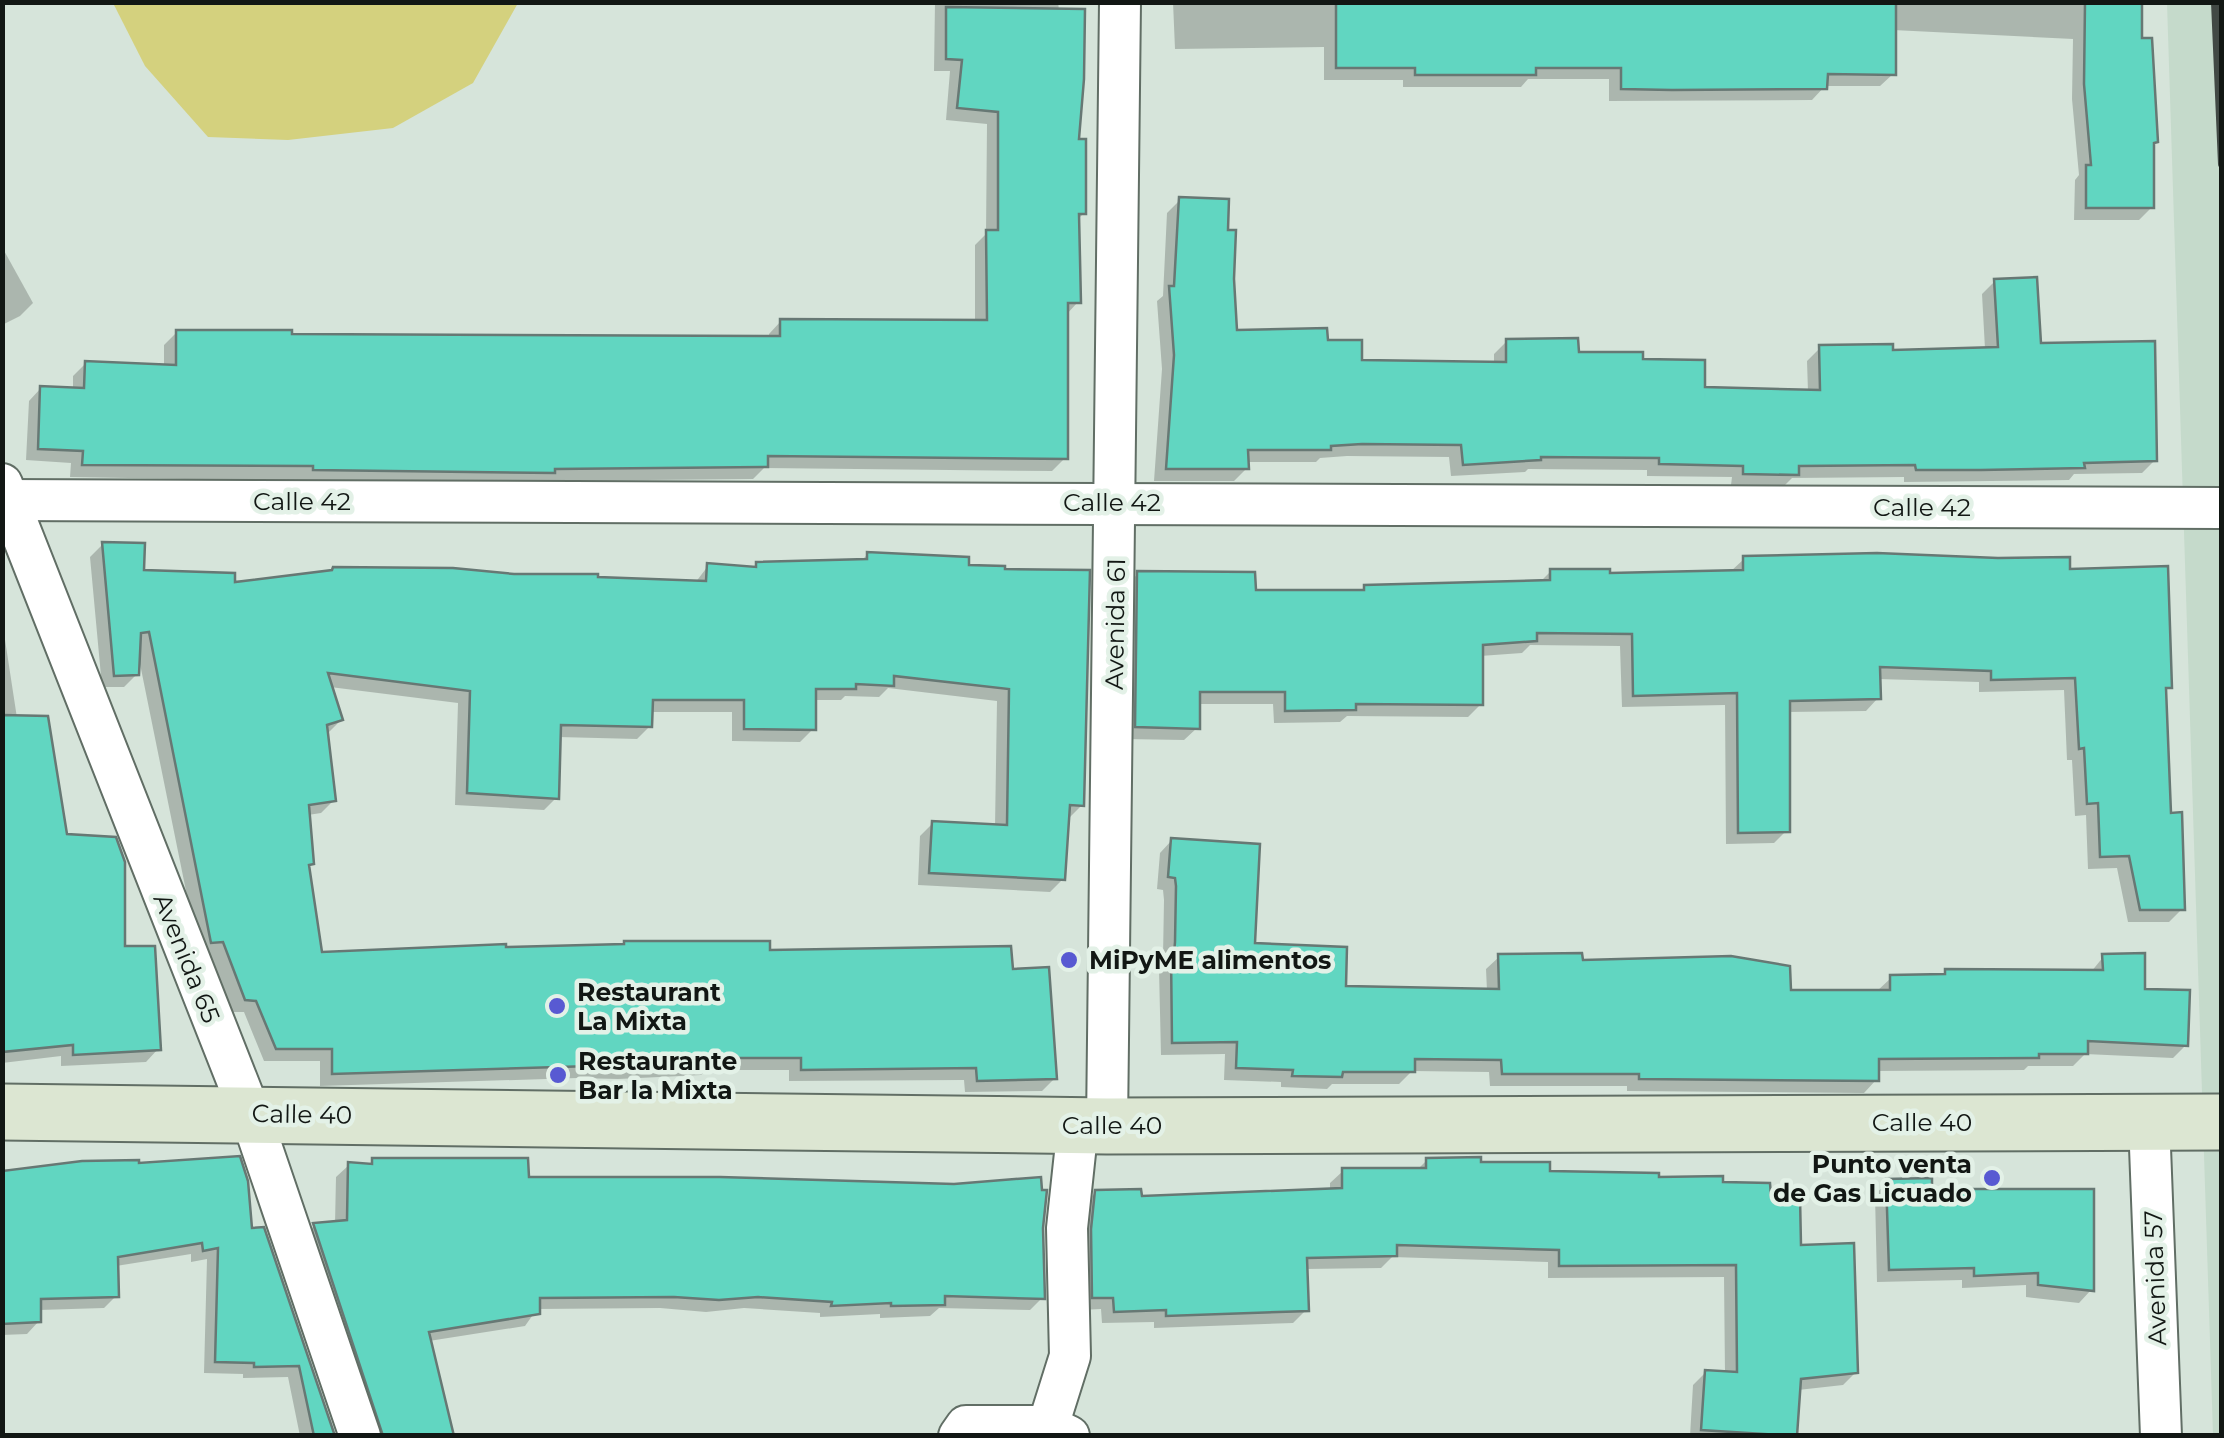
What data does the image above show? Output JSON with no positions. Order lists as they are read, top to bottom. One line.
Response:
{"streets":{"main road":["Calle 40"],"street":["Calle 42","Avenida 61","Avenida 65","Avenida 57"]},"crossings":[["Calle 42","Avenida 61"],["Calle 42","Avenida 65"],["Avenida 61","Calle 40"],["Avenida 65","Calle 40"],["Calle 40","Avenida 57"]],"places":["MiPyME alimentos","Restaurant La Mixta","Restaurante Bar la Mixta","Punto venta de Gas Licuado"]}
